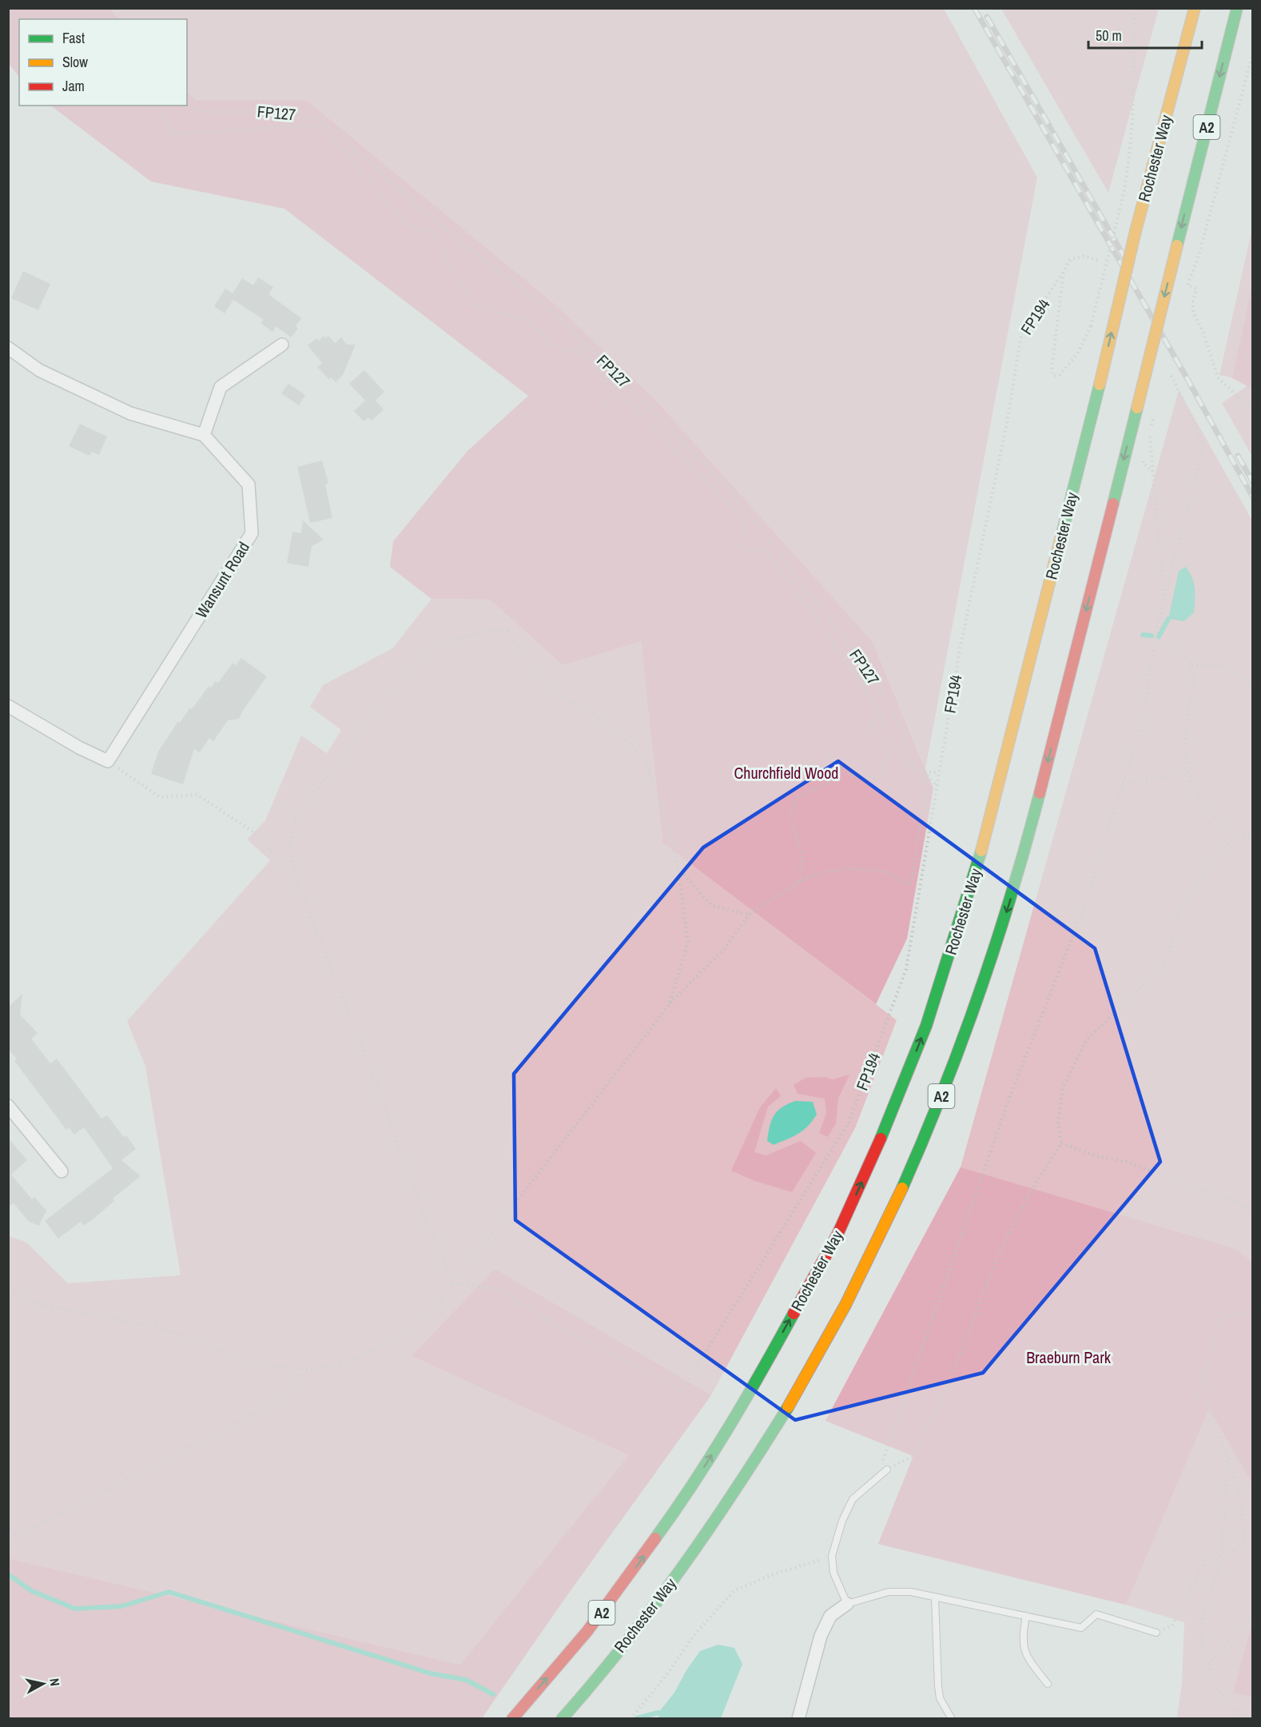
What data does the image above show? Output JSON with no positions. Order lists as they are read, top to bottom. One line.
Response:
{"streets":{"highway":["A2","Rochester Way"],"street":["Wansunt Road"],"path":["FP127","FP194"]},"crossings":[["FP127","FP194"]],"parks":["Churchfield Wood","Braeburn Park"],"legend":["Fast","Slow","Jam"],"scale_bar":"50 m","north":"right"}
